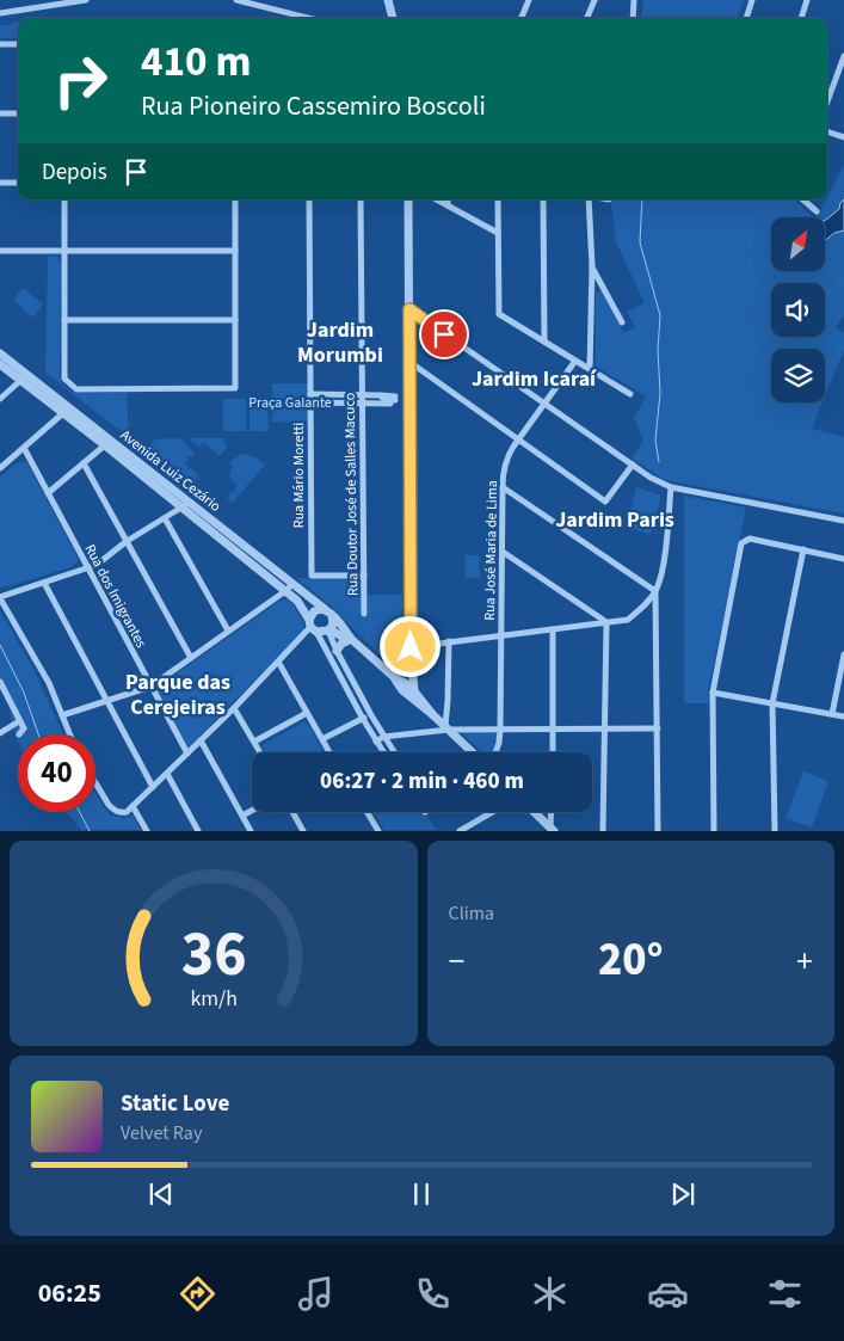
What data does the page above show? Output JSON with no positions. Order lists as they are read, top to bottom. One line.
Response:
{"streets":{"street":["Avenida Luiz Cezário","Rua Mário Moretti","Rua Doutor José de Salles Macuco","Rua José Maria de Lima","Rua dos Imigrantes"]},"crossings":[["Rua Mário Moretti","Rua Doutor José de Salles Macuco"]],"districts":["Jardim Morumbi","Jardim Icaraí","Jardim Paris","Parque das Cerejeiras"],"parks":["Praça Galante"],"north":"top right","page":{"turn":["410 m","Rua Pioneiro Cassemiro Boscoli"],"then":"Depois","limit":"40","trip":"06:27 · 2 min · 460 m","tile":"Clima","heat":["−","20°","+"],"song":["Static Love","Velvet Ray"],"tabs":"06:25","gauge":["36","km/h"]}}
